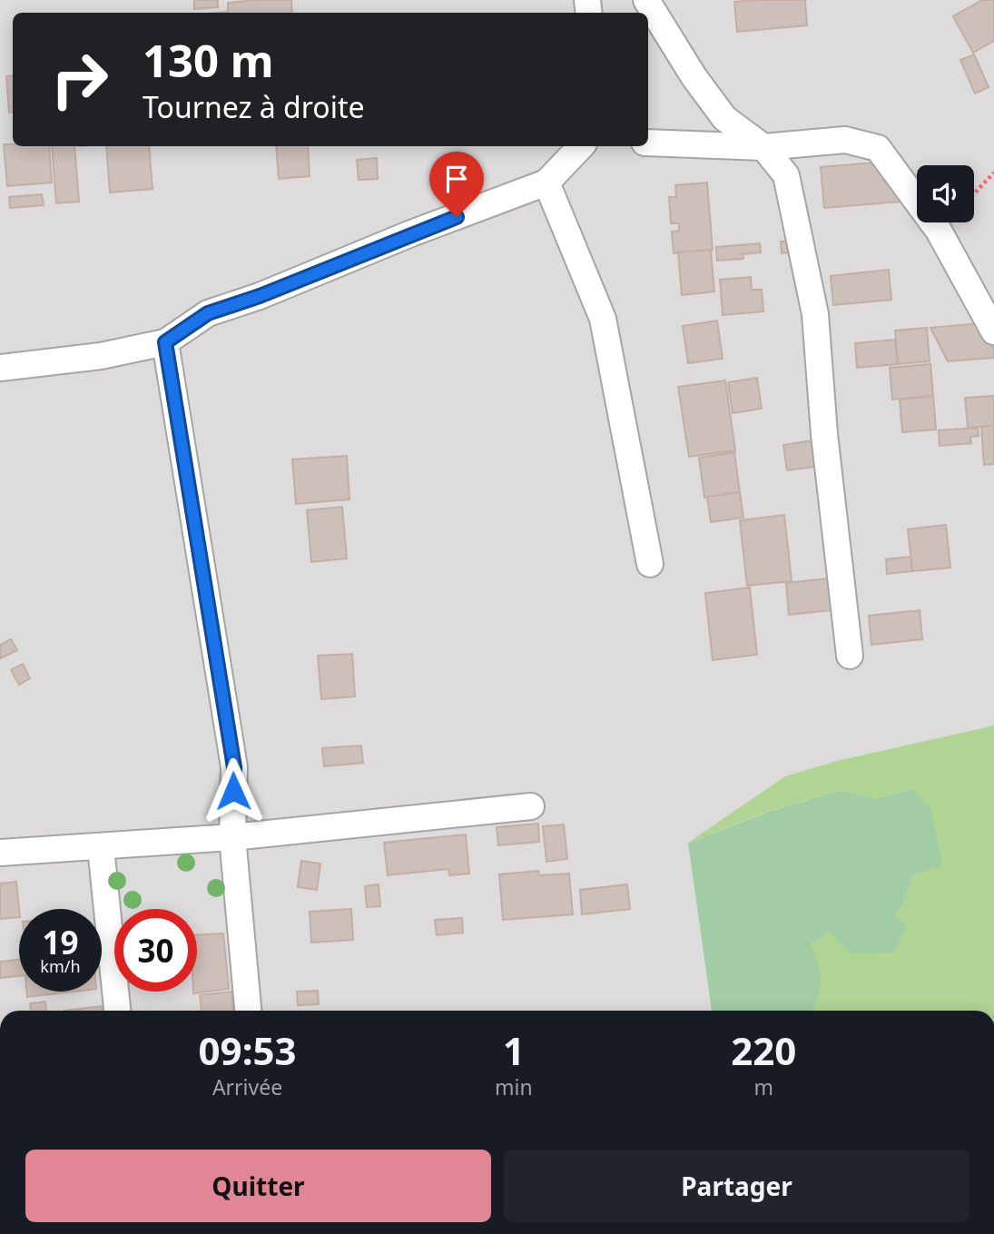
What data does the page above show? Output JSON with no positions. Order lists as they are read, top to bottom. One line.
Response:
{"page":{"turn":["130 m","Tournez à droite"],"speed":"19 km/h","limit":"30","eta":["09:53","Arrivée","1","min","220","m"],"buttons":["Quitter","Partager"]}}
